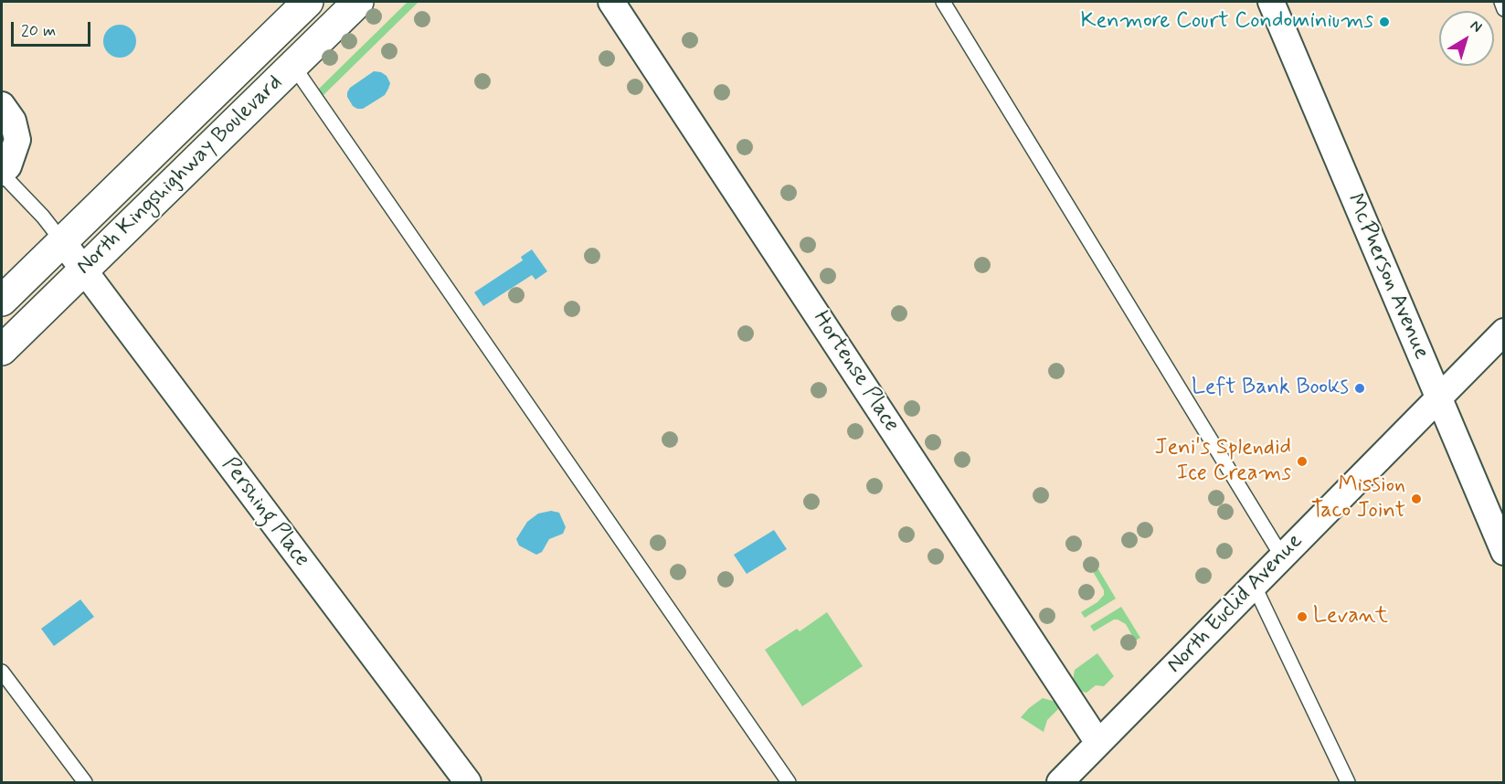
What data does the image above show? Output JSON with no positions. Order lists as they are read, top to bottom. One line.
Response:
{"streets":{"main road":["North Kingshighway Boulevard"],"street":["McPherson Avenue","Hortense Place","Pershing Place","North Euclid Avenue"]},"crossings":[["North Kingshighway Boulevard","Pershing Place"],["McPherson Avenue","North Euclid Avenue"],["Hortense Place","North Euclid Avenue"]],"places":["Kenmore Court Condominiums","Left Bank Books","Jeni's Splendid Ice Creams","Mission Taco Joint","Levant"],"scale_bar":"20 m","north":"top right"}
